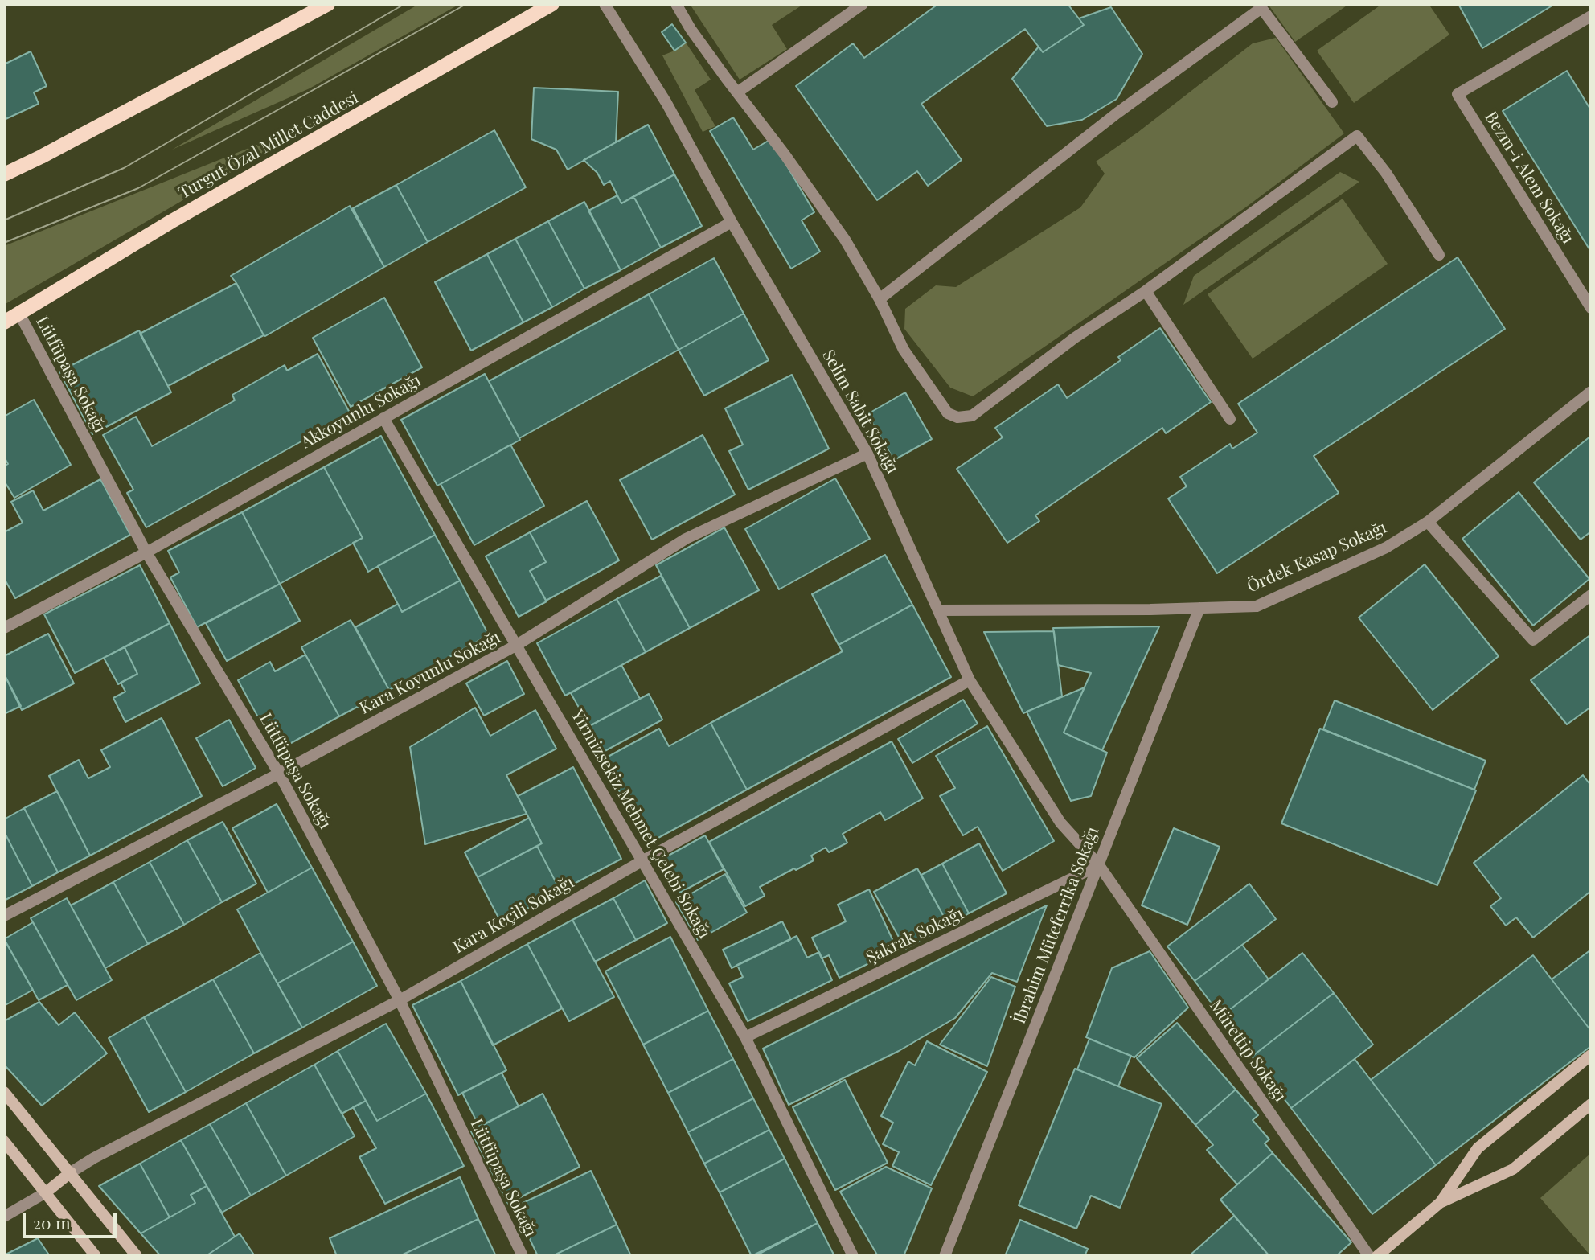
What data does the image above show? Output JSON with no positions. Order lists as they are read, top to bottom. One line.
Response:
{"streets":{"main road":["Turgut Özal Millet Caddesi"],"street":["Bezm-i Alem Sokağı","Lütfüpaşa Sokağı","Akkoyunlu Sokağı","Selim Sabit Sokağı","Ördek Kasap Sokağı","Kara Koyunlu Sokağı","Yirmizsekiz Mehmet Çelebi Sokağı","Kara Keçili Sokağı","İbrahim Müteferrika Sokağı","Şakrak Sokağı","Mürettip Sokağı"]},"crossings":[["Turgut Özal Millet Caddesi","Lütfüpaşa Sokağı"],["Lütfüpaşa Sokağı","Akkoyunlu Sokağı"],["Lütfüpaşa Sokağı","Kara Koyunlu Sokağı"],["Lütfüpaşa Sokağı","Kara Keçili Sokağı"],["Akkoyunlu Sokağı","Selim Sabit Sokağı"],["Akkoyunlu Sokağı","Yirmizsekiz Mehmet Çelebi Sokağı"],["Selim Sabit Sokağı","Ördek Kasap Sokağı"],["Selim Sabit Sokağı","Kara Koyunlu Sokağı"],["Selim Sabit Sokağı","Kara Keçili Sokağı"],["Selim Sabit Sokağı","İbrahim Müteferrika Sokağı"],["Selim Sabit Sokağı","Şakrak Sokağı"],["Selim Sabit Sokağı","Mürettip Sokağı"],["Ördek Kasap Sokağı","İbrahim Müteferrika Sokağı"],["Kara Koyunlu Sokağı","Yirmizsekiz Mehmet Çelebi Sokağı"],["Yirmizsekiz Mehmet Çelebi Sokağı","Kara Keçili Sokağı"],["Yirmizsekiz Mehmet Çelebi Sokağı","Şakrak Sokağı"],["İbrahim Müteferrika Sokağı","Şakrak Sokağı"],["İbrahim Müteferrika Sokağı","Mürettip Sokağı"],["Şakrak Sokağı","Mürettip Sokağı"]],"scale_bar":"20 m"}
